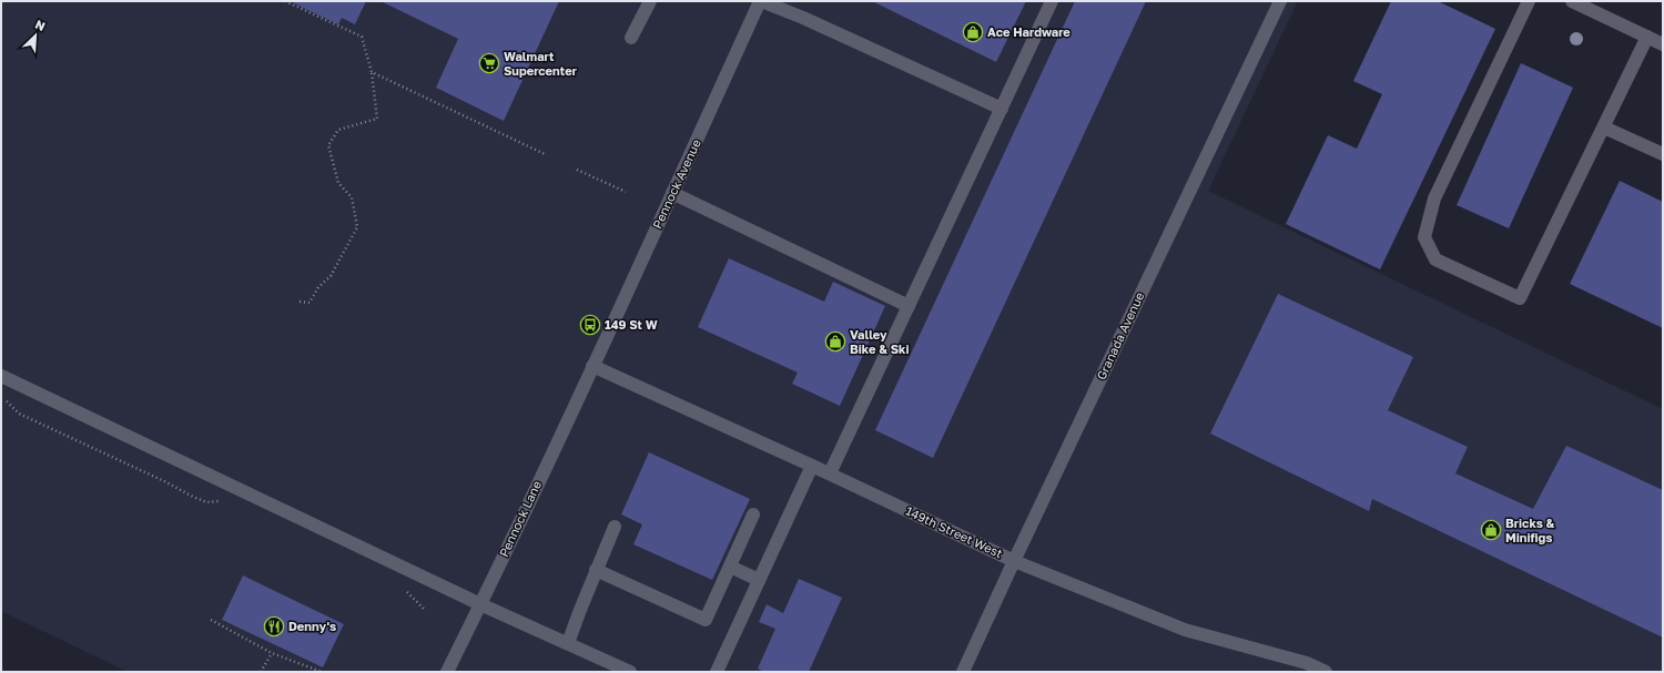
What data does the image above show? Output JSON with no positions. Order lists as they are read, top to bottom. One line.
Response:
{"streets":{"street":["Pennock Avenue","Granada Avenue","Pennock Lane","149th Street West"]},"crossings":[["Pennock Avenue","Pennock Lane"],["Pennock Avenue","149th Street West"],["Granada Avenue","149th Street West"],["Pennock Lane","149th Street West"]],"places":{"shop":["Ace Hardware","Valley Bike & Ski","Bricks & Minifigs"],"supermarket":["Walmart Supercenter"],"bus stop":["149 St W"],"restaurant":["Denny's"]},"north":"top right"}
